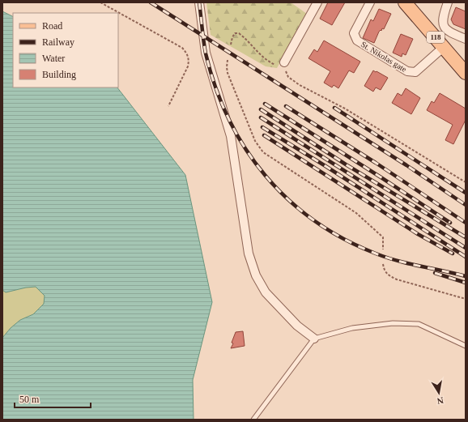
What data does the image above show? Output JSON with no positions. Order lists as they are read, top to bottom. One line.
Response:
{"streets":{"main road":["118"],"street":["St. Nikolas gate"]},"crossings":[["118","St. Nikolas gate"]],"legend":["Road","Railway","Water","Building"],"scale_bar":"50 m","north":"bottom"}
